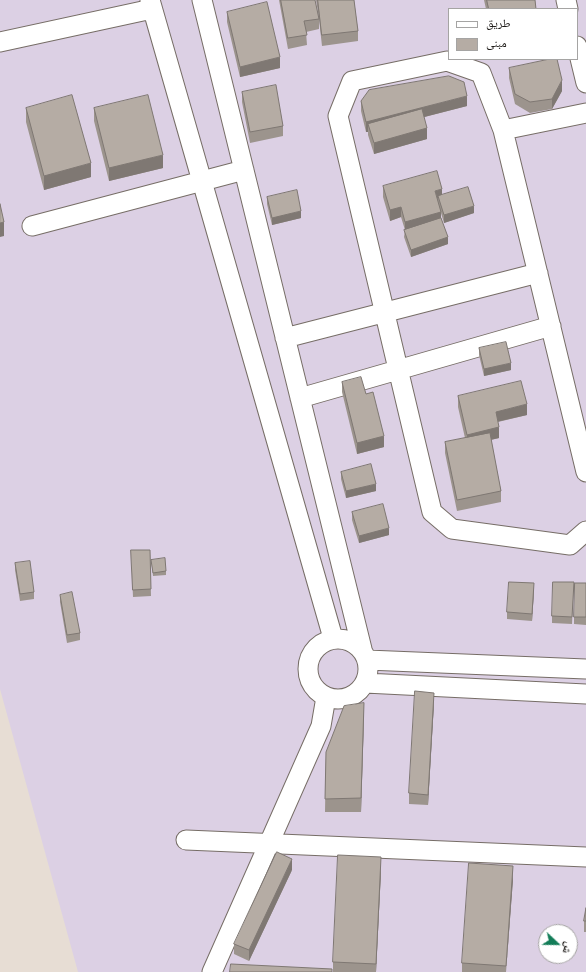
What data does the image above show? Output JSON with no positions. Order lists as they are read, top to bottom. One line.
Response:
{"legend":["طريق","مبنى"],"north":"right"}
